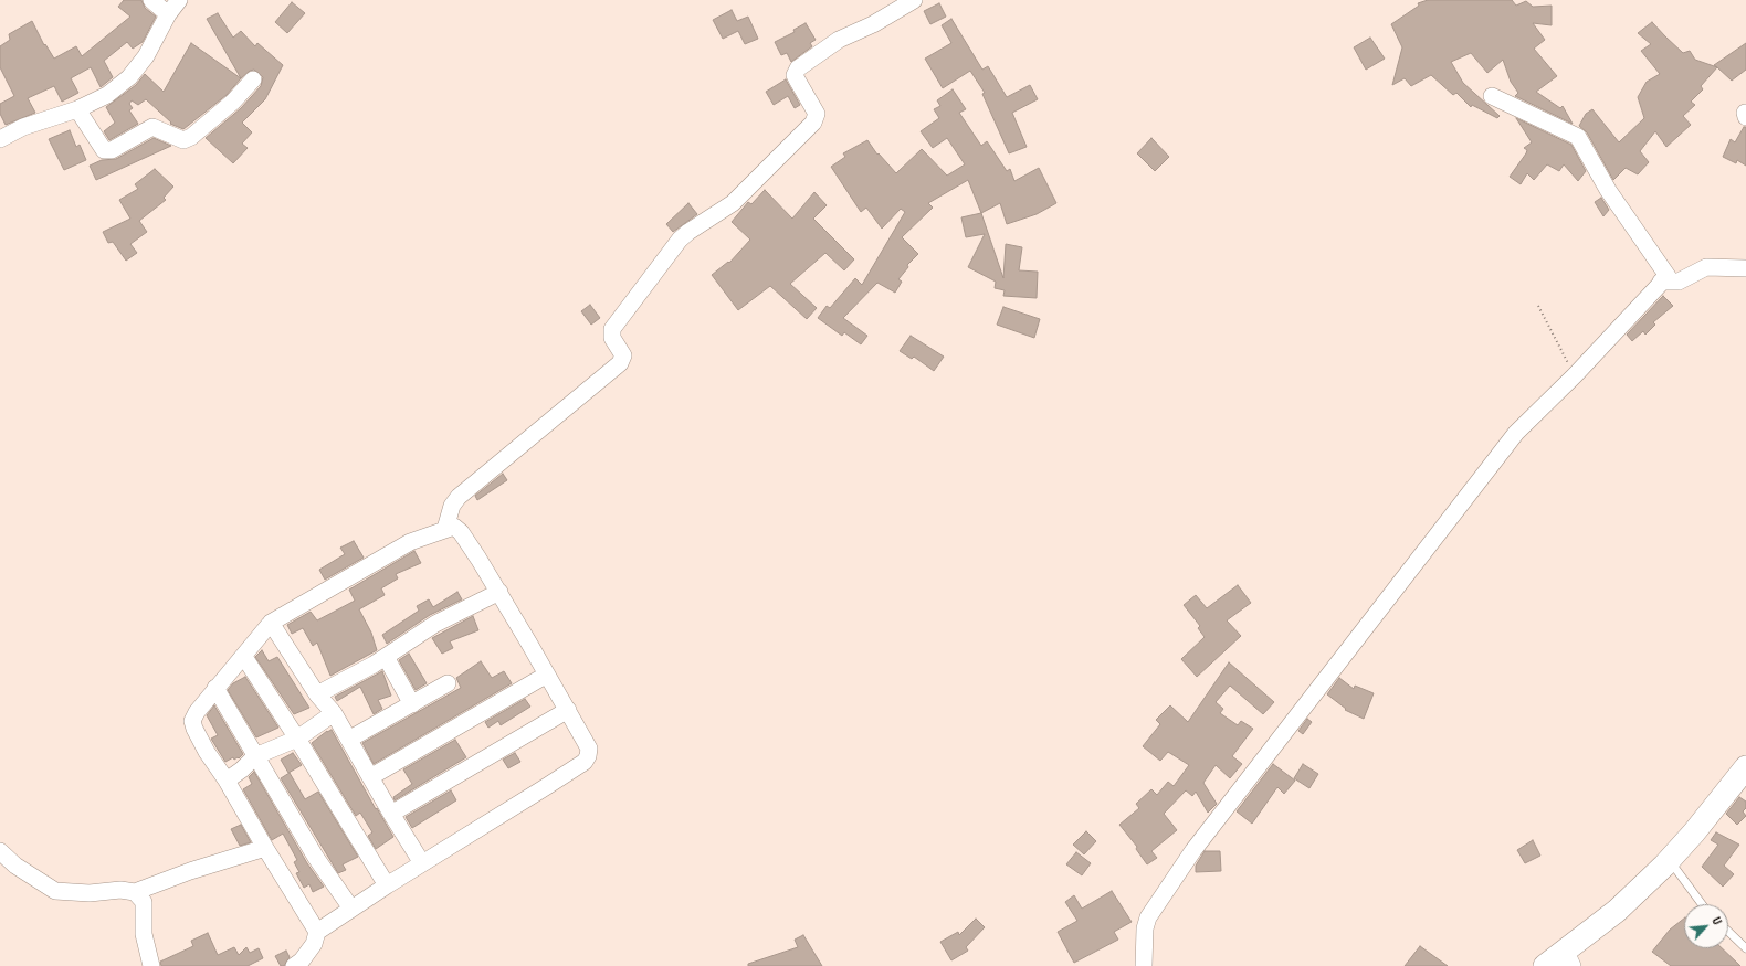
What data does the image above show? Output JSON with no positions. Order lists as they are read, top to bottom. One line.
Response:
{"north":"top right"}
